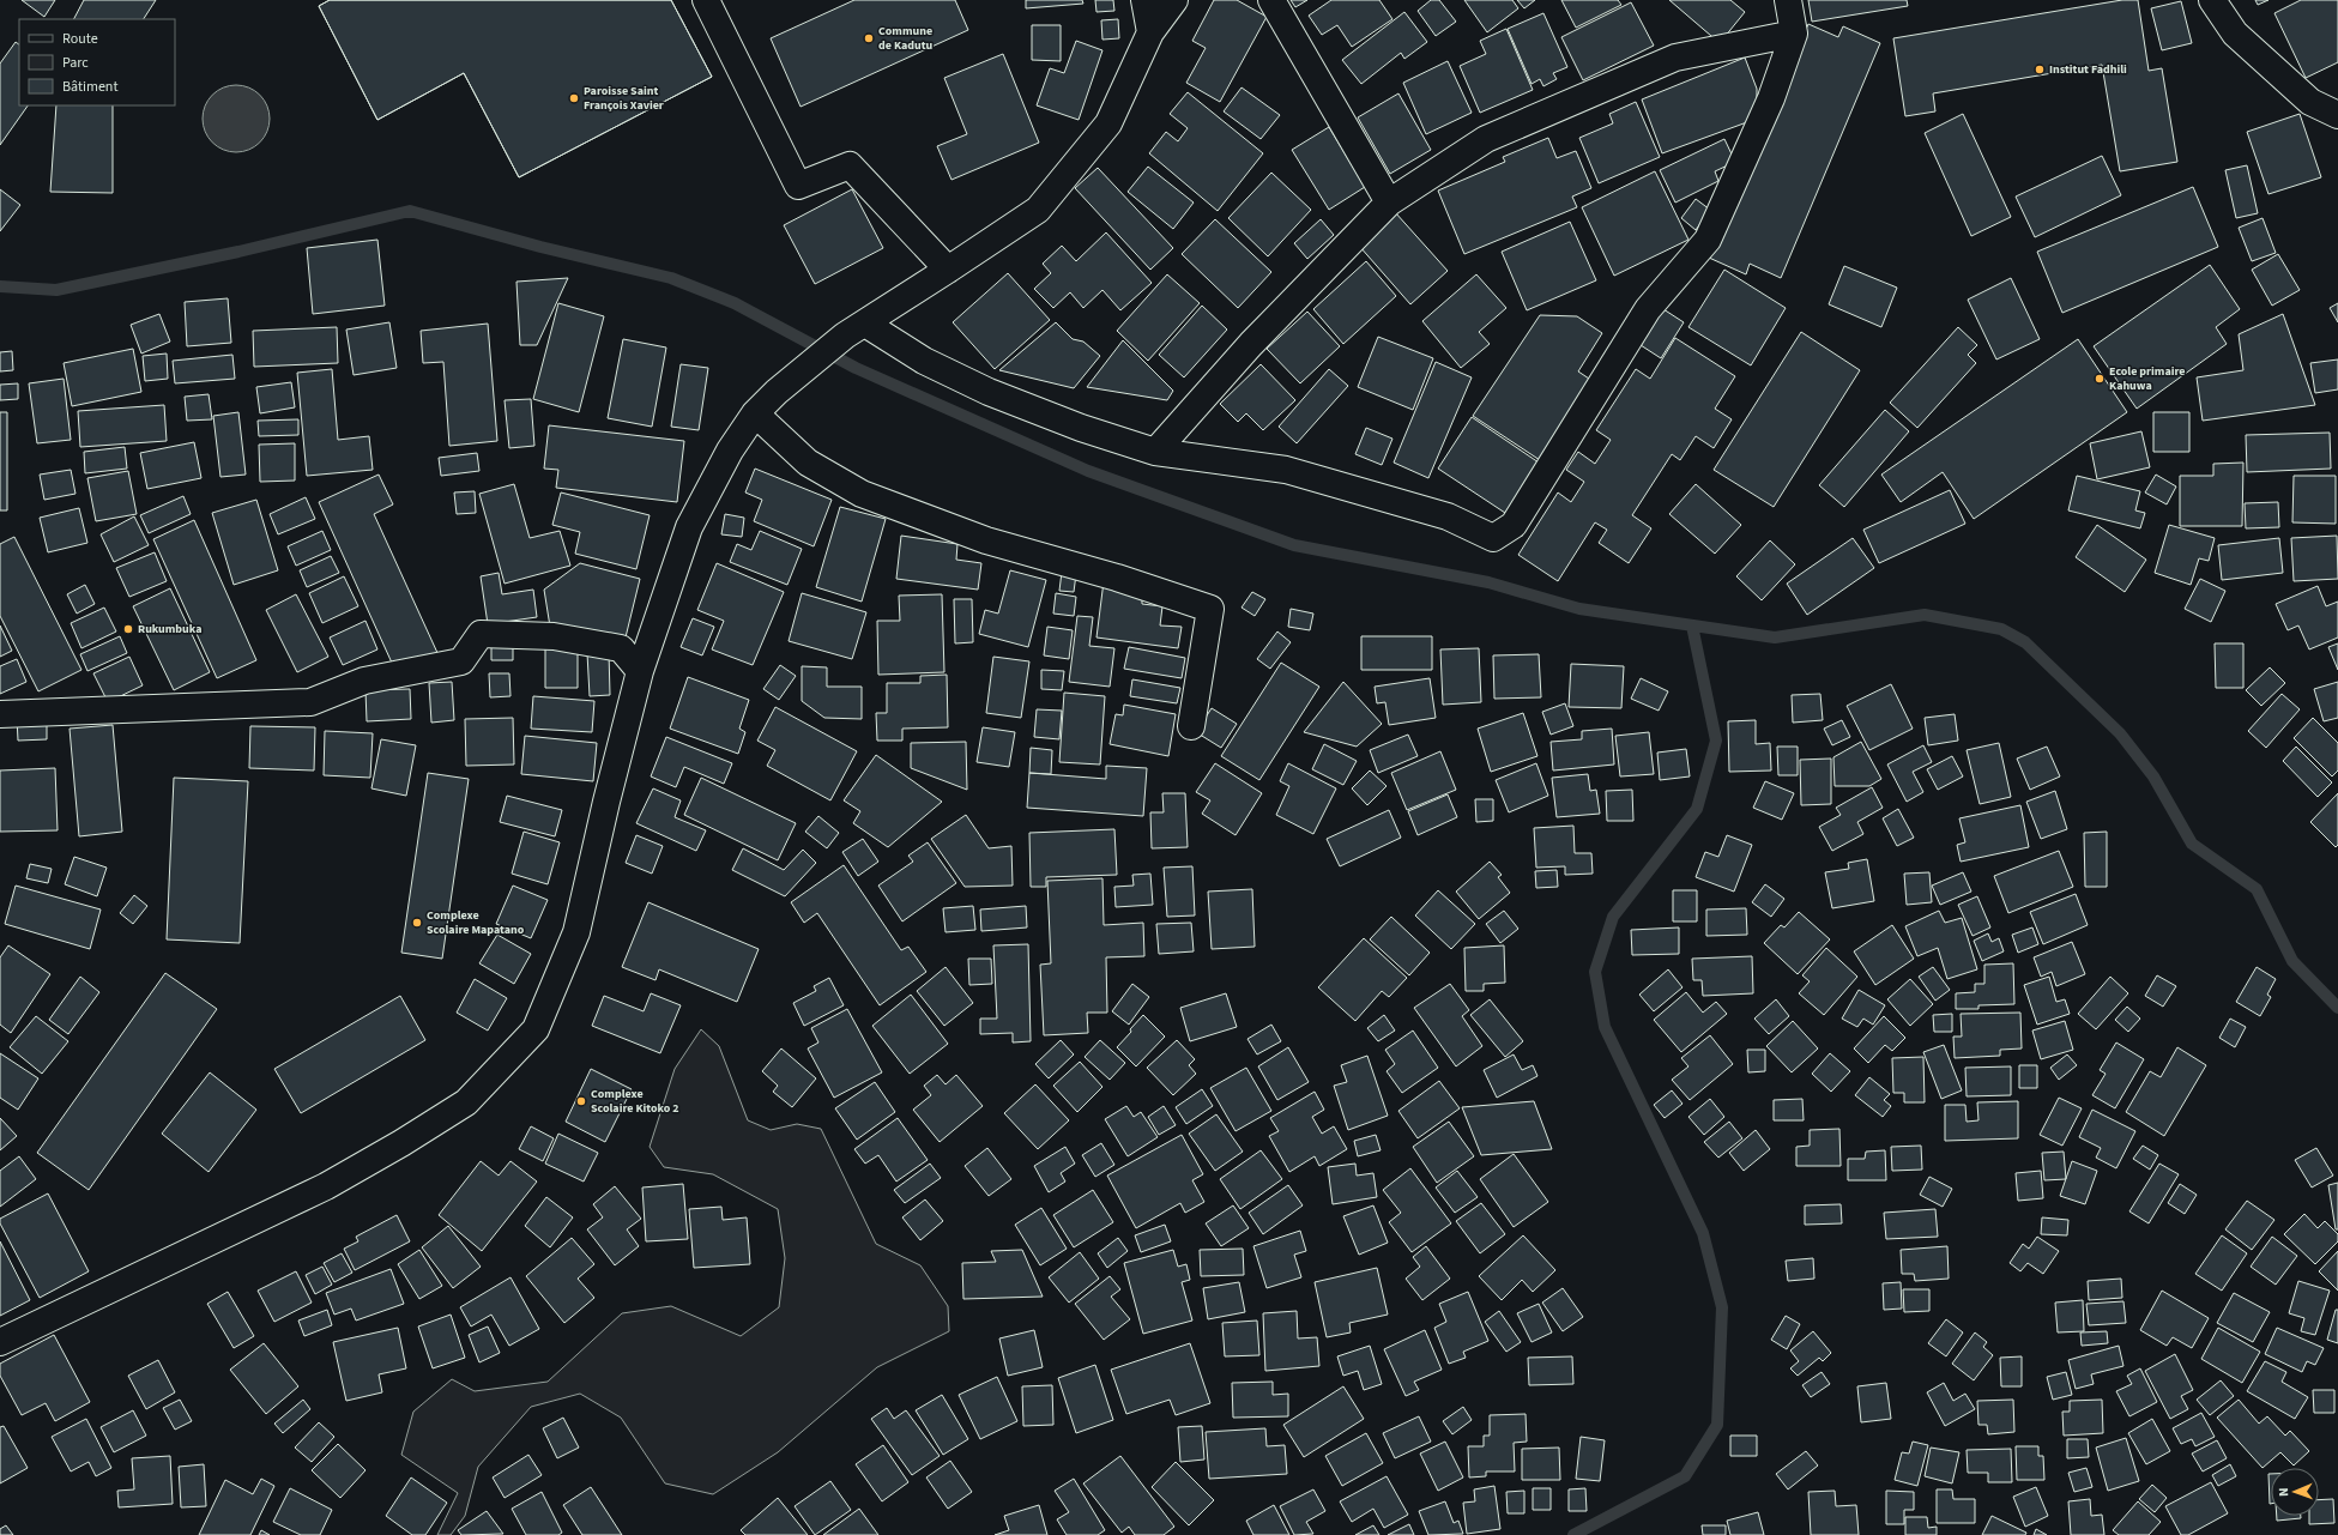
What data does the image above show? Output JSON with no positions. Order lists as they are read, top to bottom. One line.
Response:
{"places":["Commune de Kadutu","Institut Fadhili","Paroisse Saint François Xavier","Ecole primaire Kahuwa","Rukumbuka","Complexe Scolaire Mapatano","Complexe Scolaire Kitoko 2"],"legend":["Route","Parc","Bâtiment"],"north":"left"}
